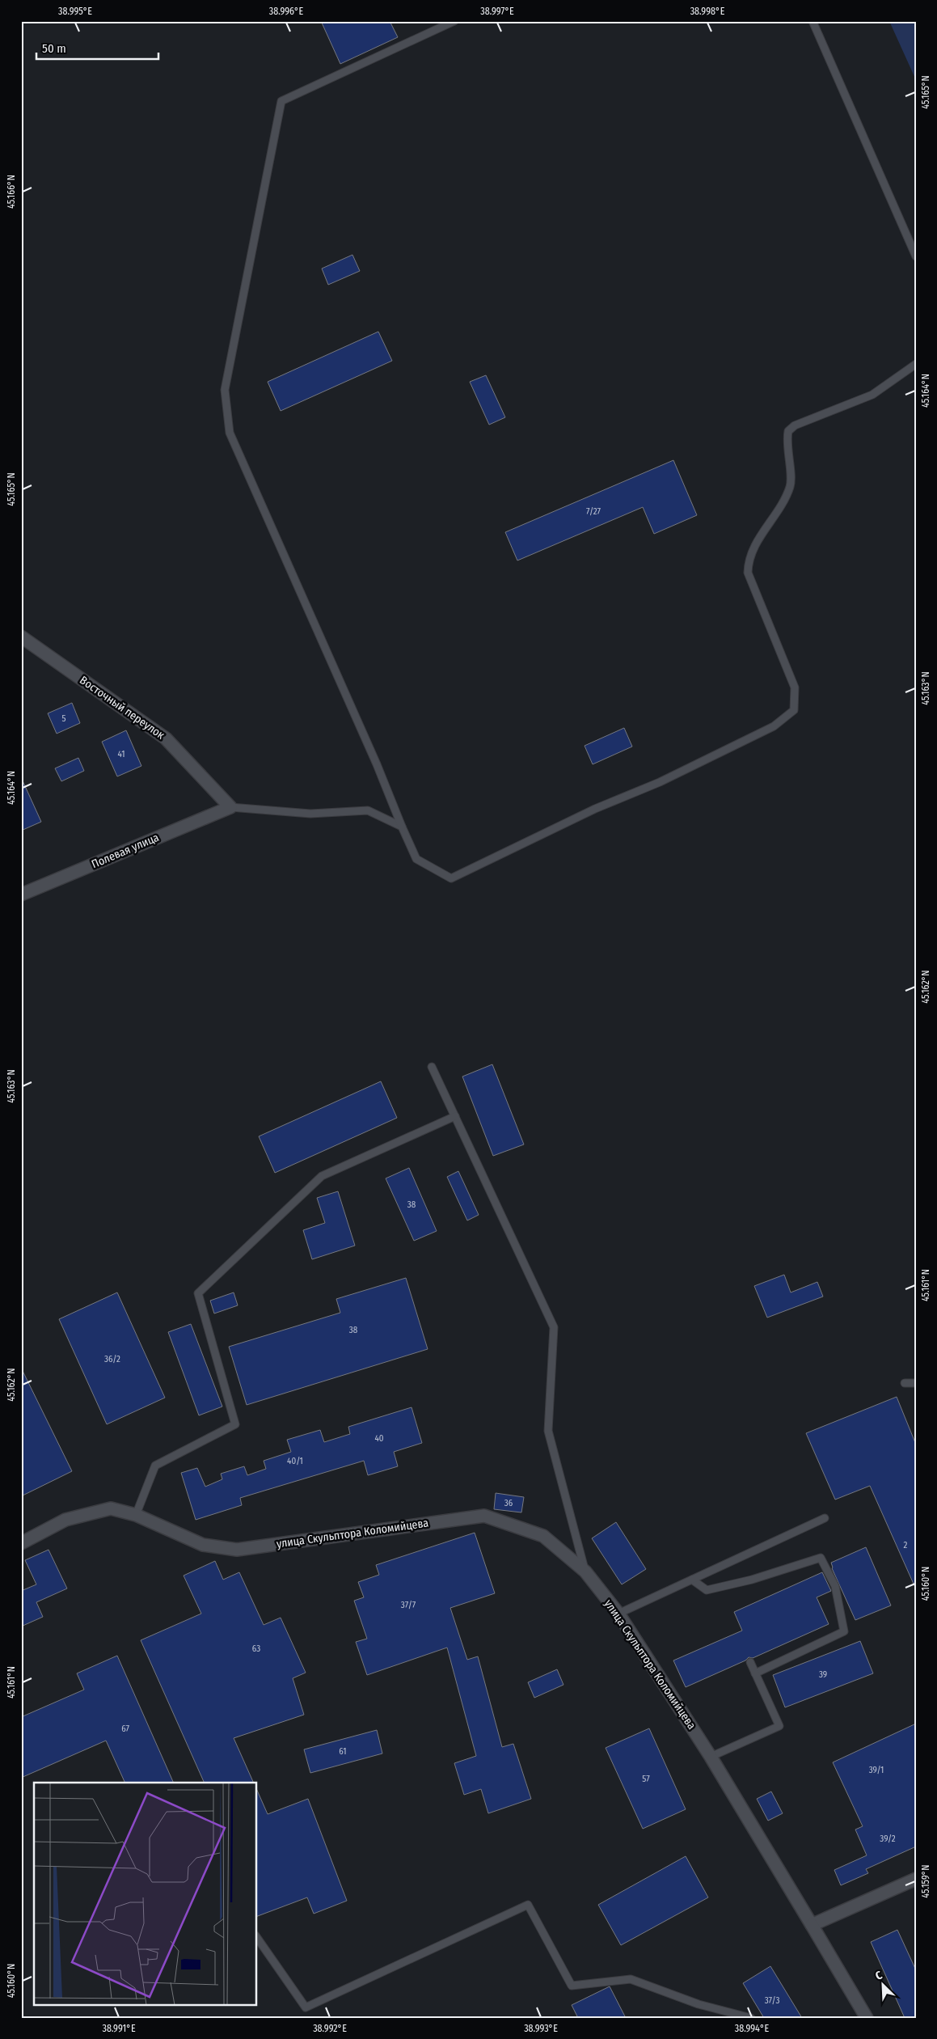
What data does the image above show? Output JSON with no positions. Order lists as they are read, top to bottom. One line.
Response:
{"streets":{"street":["Восточный переулок","Полевая улица","улица Скульптора Коломийцева"]},"crossings":[["Восточный переулок","Полевая улица"]],"house_numbers":["7/27","5","41","38","38","36/2","40","40/1","36","2","37/7","63","39","67","61","39/1","57","39/2","37/3"],"scale_bar":"50 m","north":"top left","coordinates":["38.995°E","38.996°E","38.997°E","38.998°E","45.165°N","45.166°N","45.164°N","45.163°N","45.162°N","45.161°N","45.160°N","45.159°N","38.991°E","38.992°E","38.993°E","38.994°E"]}
